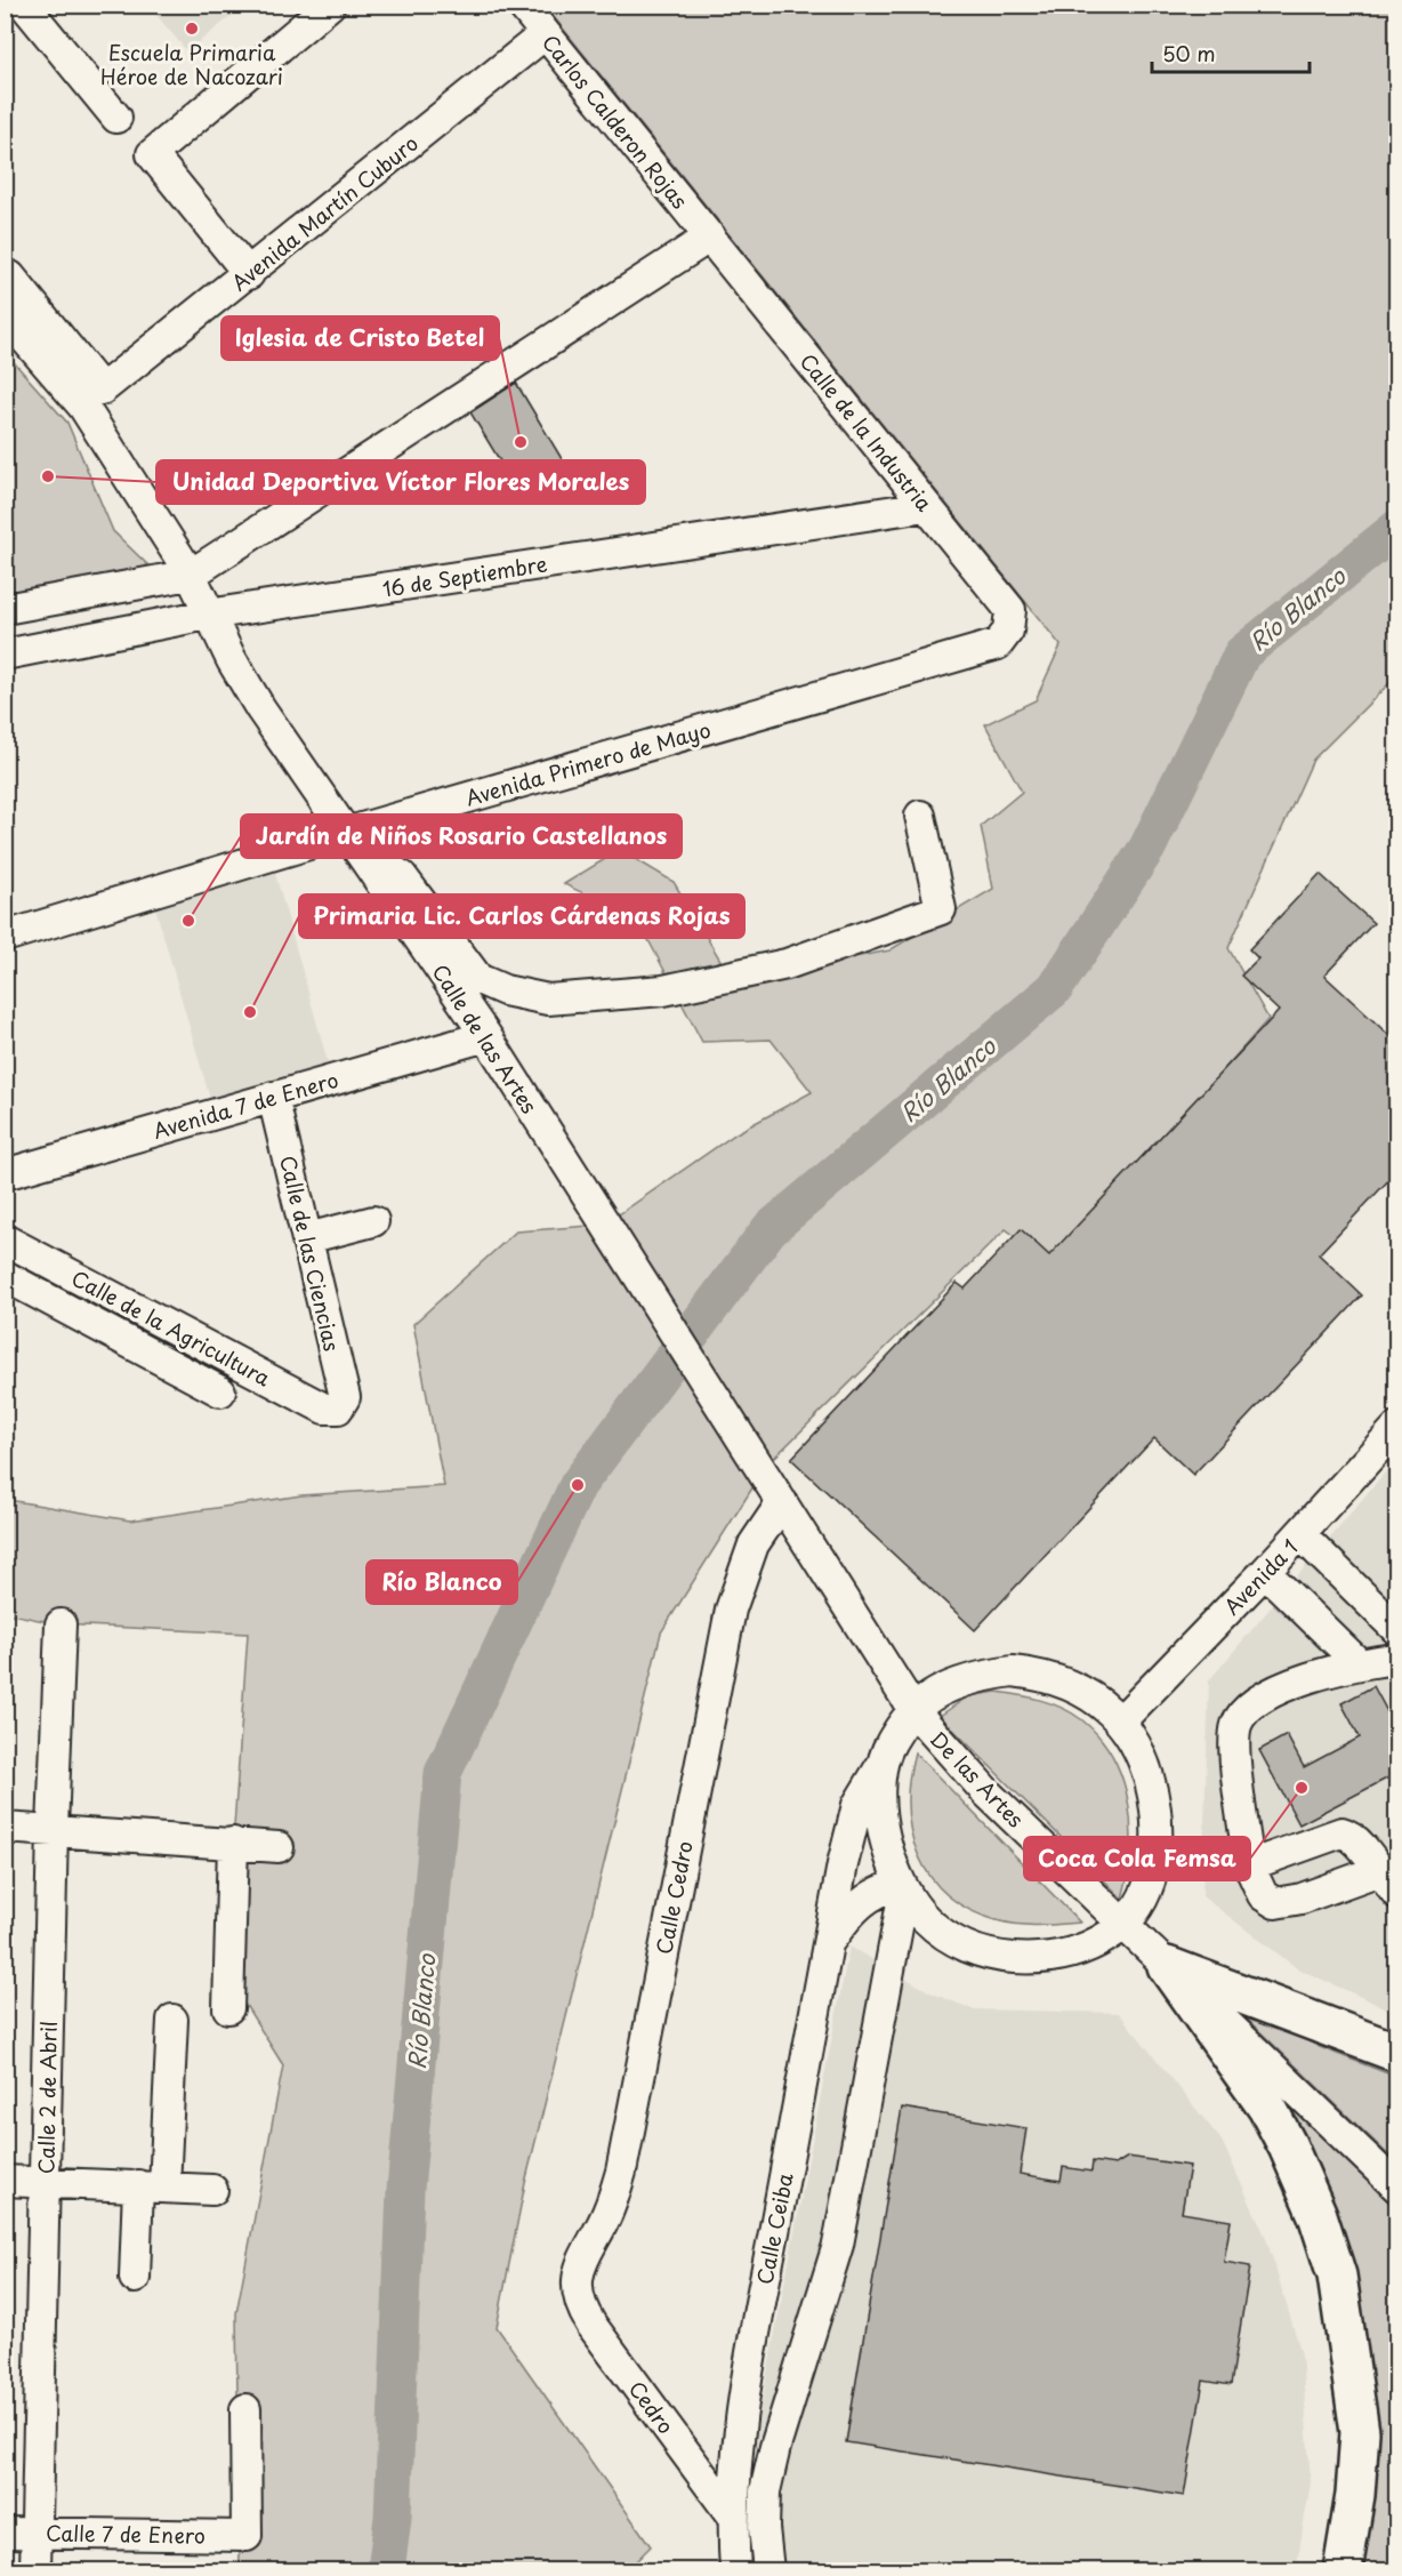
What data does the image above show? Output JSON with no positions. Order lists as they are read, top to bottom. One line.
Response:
{"streets":{"street":["Carlos Calderon Rojas","Avenida Martín Cuburo","Calle de la Industria","16 de Septiembre","Avenida Primero de Mayo","Calle de las Artes","Avenida 7 de Enero","Calle de las Ciencias","Calle de la Agricultura","Avenida 1","De las Artes","Calle Cedro","Calle 2 de Abril","Calle Ceiba","Cedro","Calle 7 de Enero"]},"crossings":[["Carlos Calderon Rojas","Avenida Martín Cuburo"],["Carlos Calderon Rojas","Calle de la Industria"],["Calle de la Industria","16 de Septiembre"],["Calle de la Industria","Avenida Primero de Mayo"],["16 de Septiembre","Calle de las Artes"],["Avenida Primero de Mayo","Calle de las Artes"],["Calle de las Artes","Avenida 7 de Enero"],["Calle de las Artes","De las Artes"],["Avenida 7 de Enero","Calle de las Ciencias"],["Calle de las Ciencias","Calle de la Agricultura"],["De las Artes","Calle Cedro"],["Calle Cedro","Cedro"],["Calle 2 de Abril","Calle 7 de Enero"],["Calle Ceiba","Cedro"]],"water":["Río Blanco"],"places":["Escuela Primaria Héroe de Nacozari","Iglesia de Cristo Betel","Unidad Deportiva Víctor Flores Morales","Jardín de Niños Rosario Castellanos","Primaria Lic. Carlos Cárdenas Rojas","Río Blanco","Coca Cola Femsa"],"scale_bar":"50 m"}
